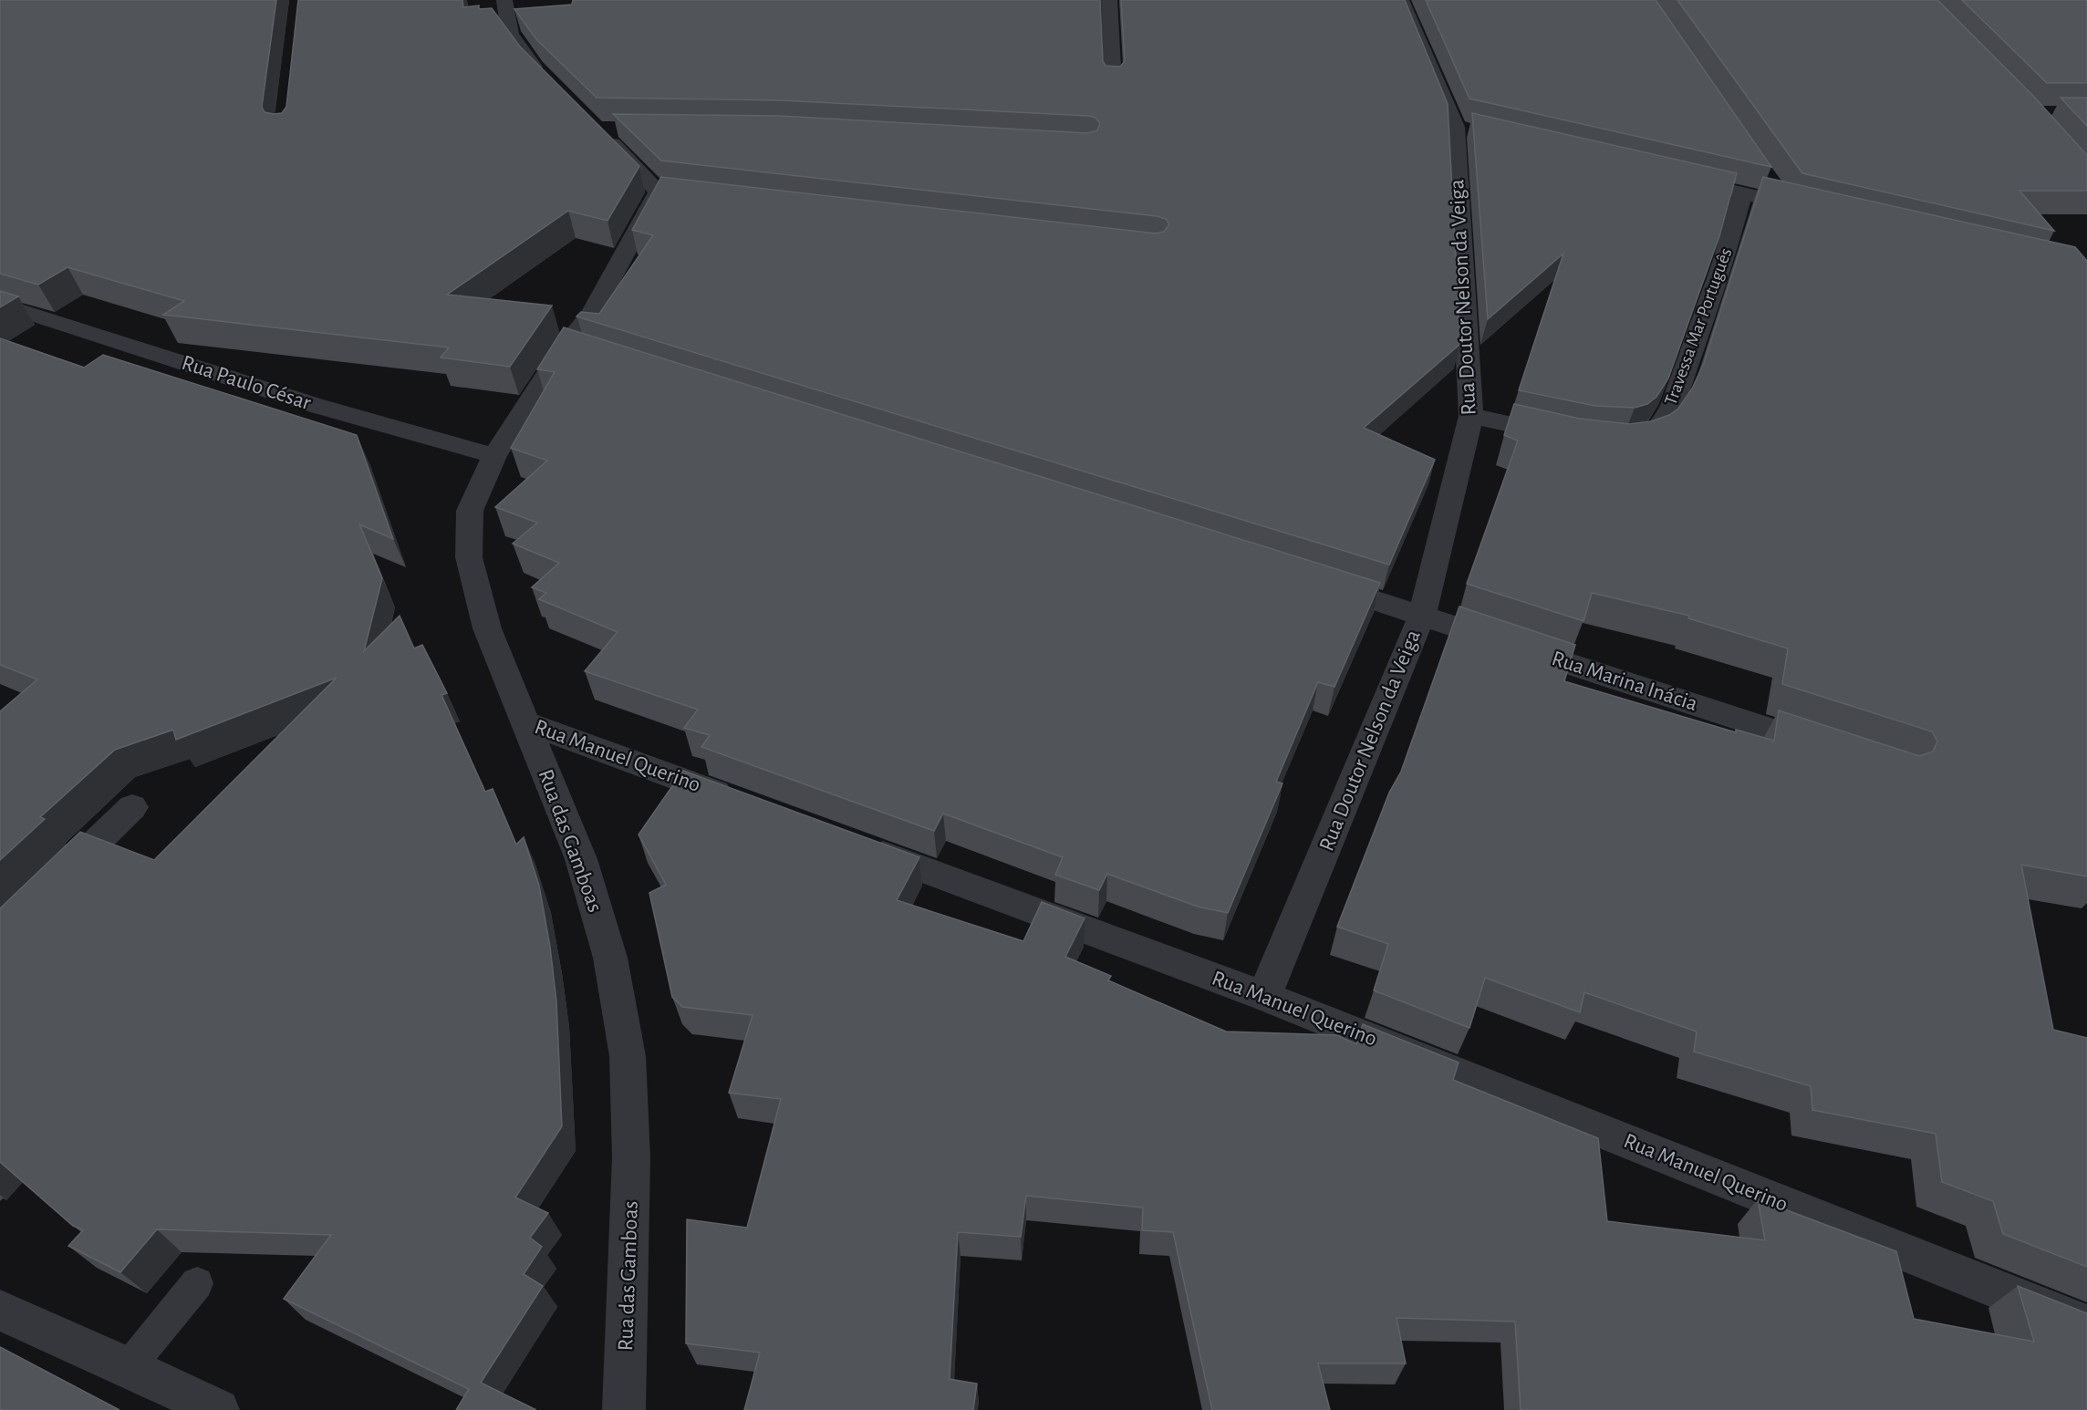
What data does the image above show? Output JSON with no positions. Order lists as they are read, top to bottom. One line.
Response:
{"streets":{"street":["Rua Doutor Nelson da Veiga","Travessa Mar Português","Rua Paulo César","Rua Marina Inácia","Rua Manuel Querino","Rua das Gamboas"]},"crossings":[["Rua Doutor Nelson da Veiga","Rua Marina Inácia"],["Rua Doutor Nelson da Veiga","Rua Manuel Querino"],["Rua Paulo César","Rua das Gamboas"],["Rua Manuel Querino","Rua das Gamboas"]]}
